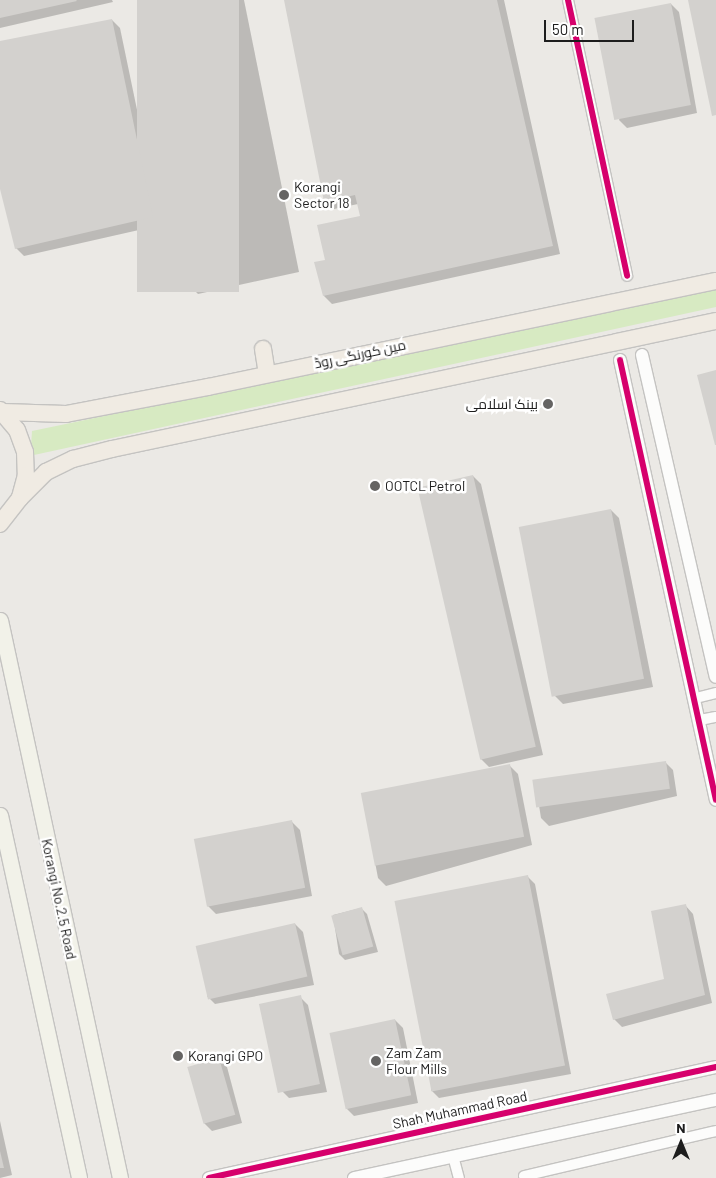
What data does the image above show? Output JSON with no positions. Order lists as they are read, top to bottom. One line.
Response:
{"streets":{"main road":["مین کورنگی روڈ","Korangi No.2.5 Road"],"street":["Shah Muhammad Road"]},"places":["Korangi Sector 18","بینک اسلامی","OOTCL Petrol","Korangi GPO","Zam Zam Flour Mills"],"scale_bar":"50 m","north":"top"}
